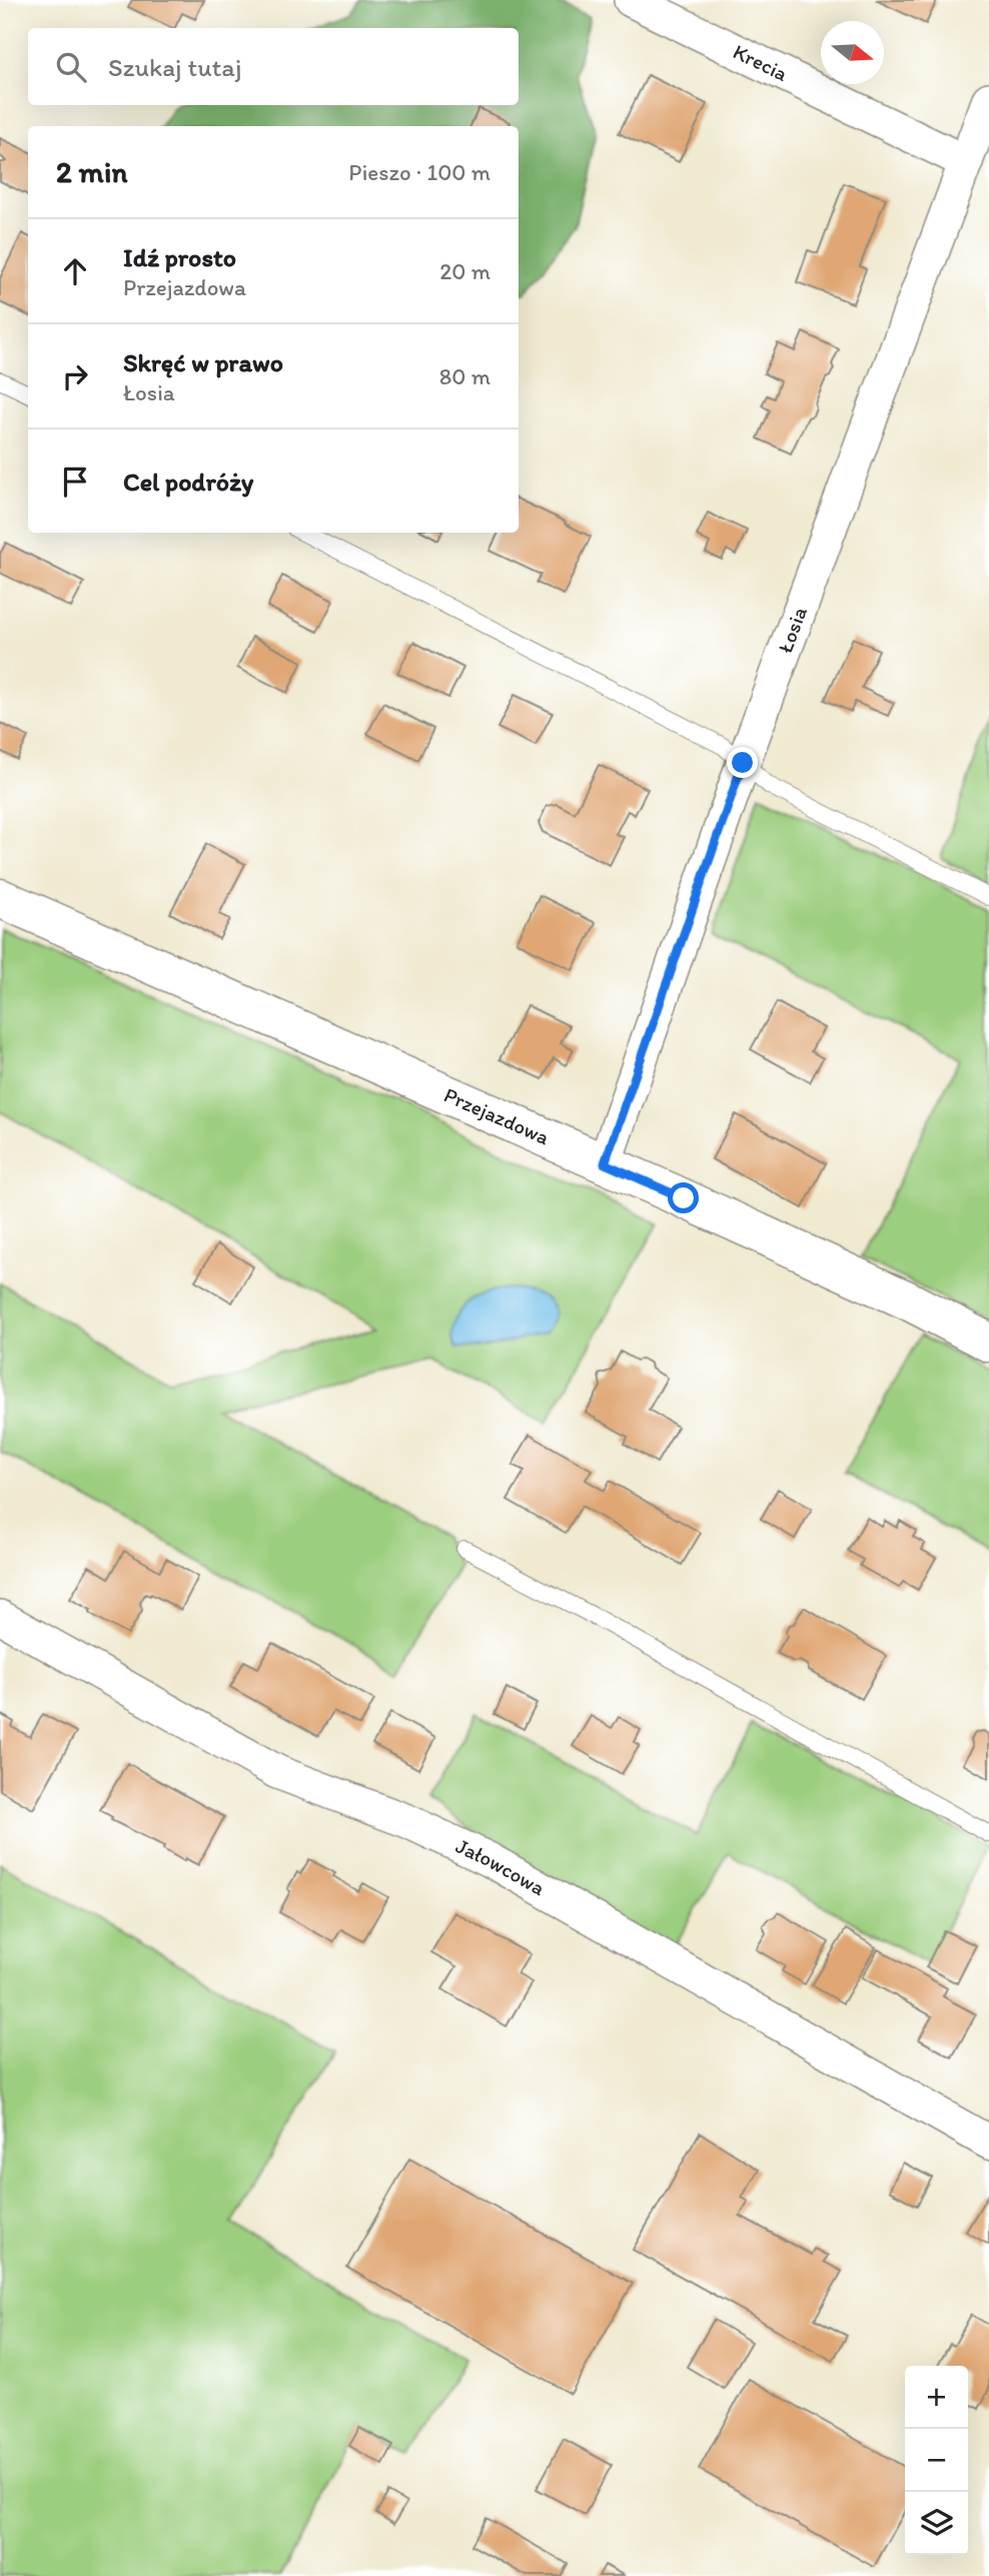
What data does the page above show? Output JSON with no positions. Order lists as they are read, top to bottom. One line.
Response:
{"streets":{"street":["Krecia","Łosia","Przejazdowa","Jałowcowa"]},"crossings":[["Krecia","Łosia"],["Łosia","Przejazdowa"]],"north":"right","page":{"search":"Szukaj tutaj","heading":["2 min","Pieszo · 100 m"],"list":[["Idź prosto","Przejazdowa","20 m"],["Skręć w prawo","Łosia","80 m"],"Cel podróży"],"map_buttons":["+","−"]}}
